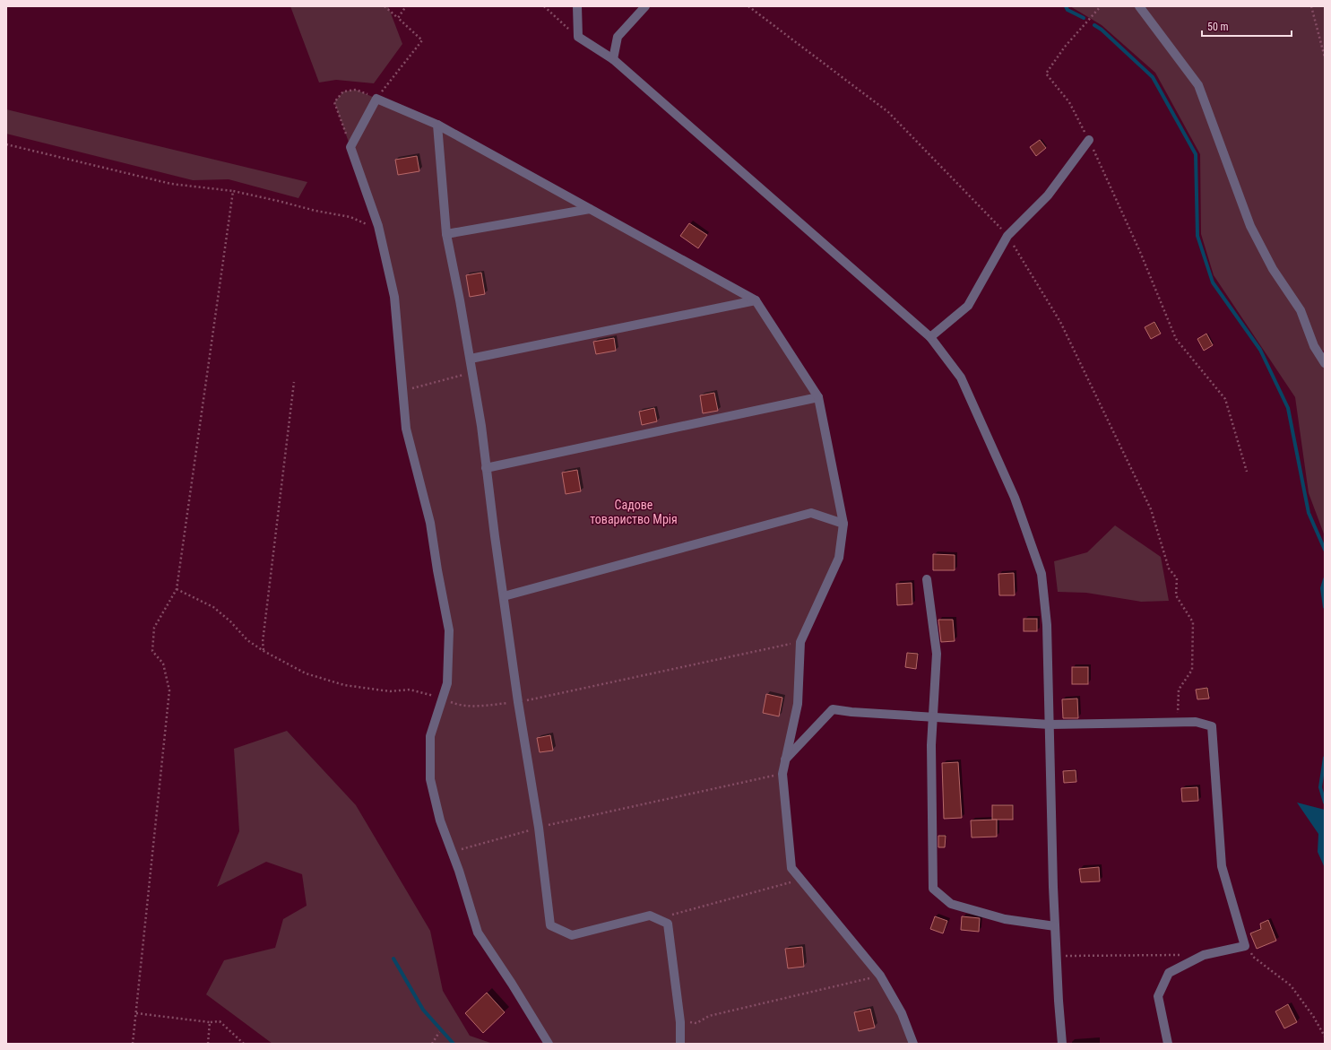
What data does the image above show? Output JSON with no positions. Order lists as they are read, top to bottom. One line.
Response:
{"parks":["Садове товариство Мрія"],"scale_bar":"50 m"}
